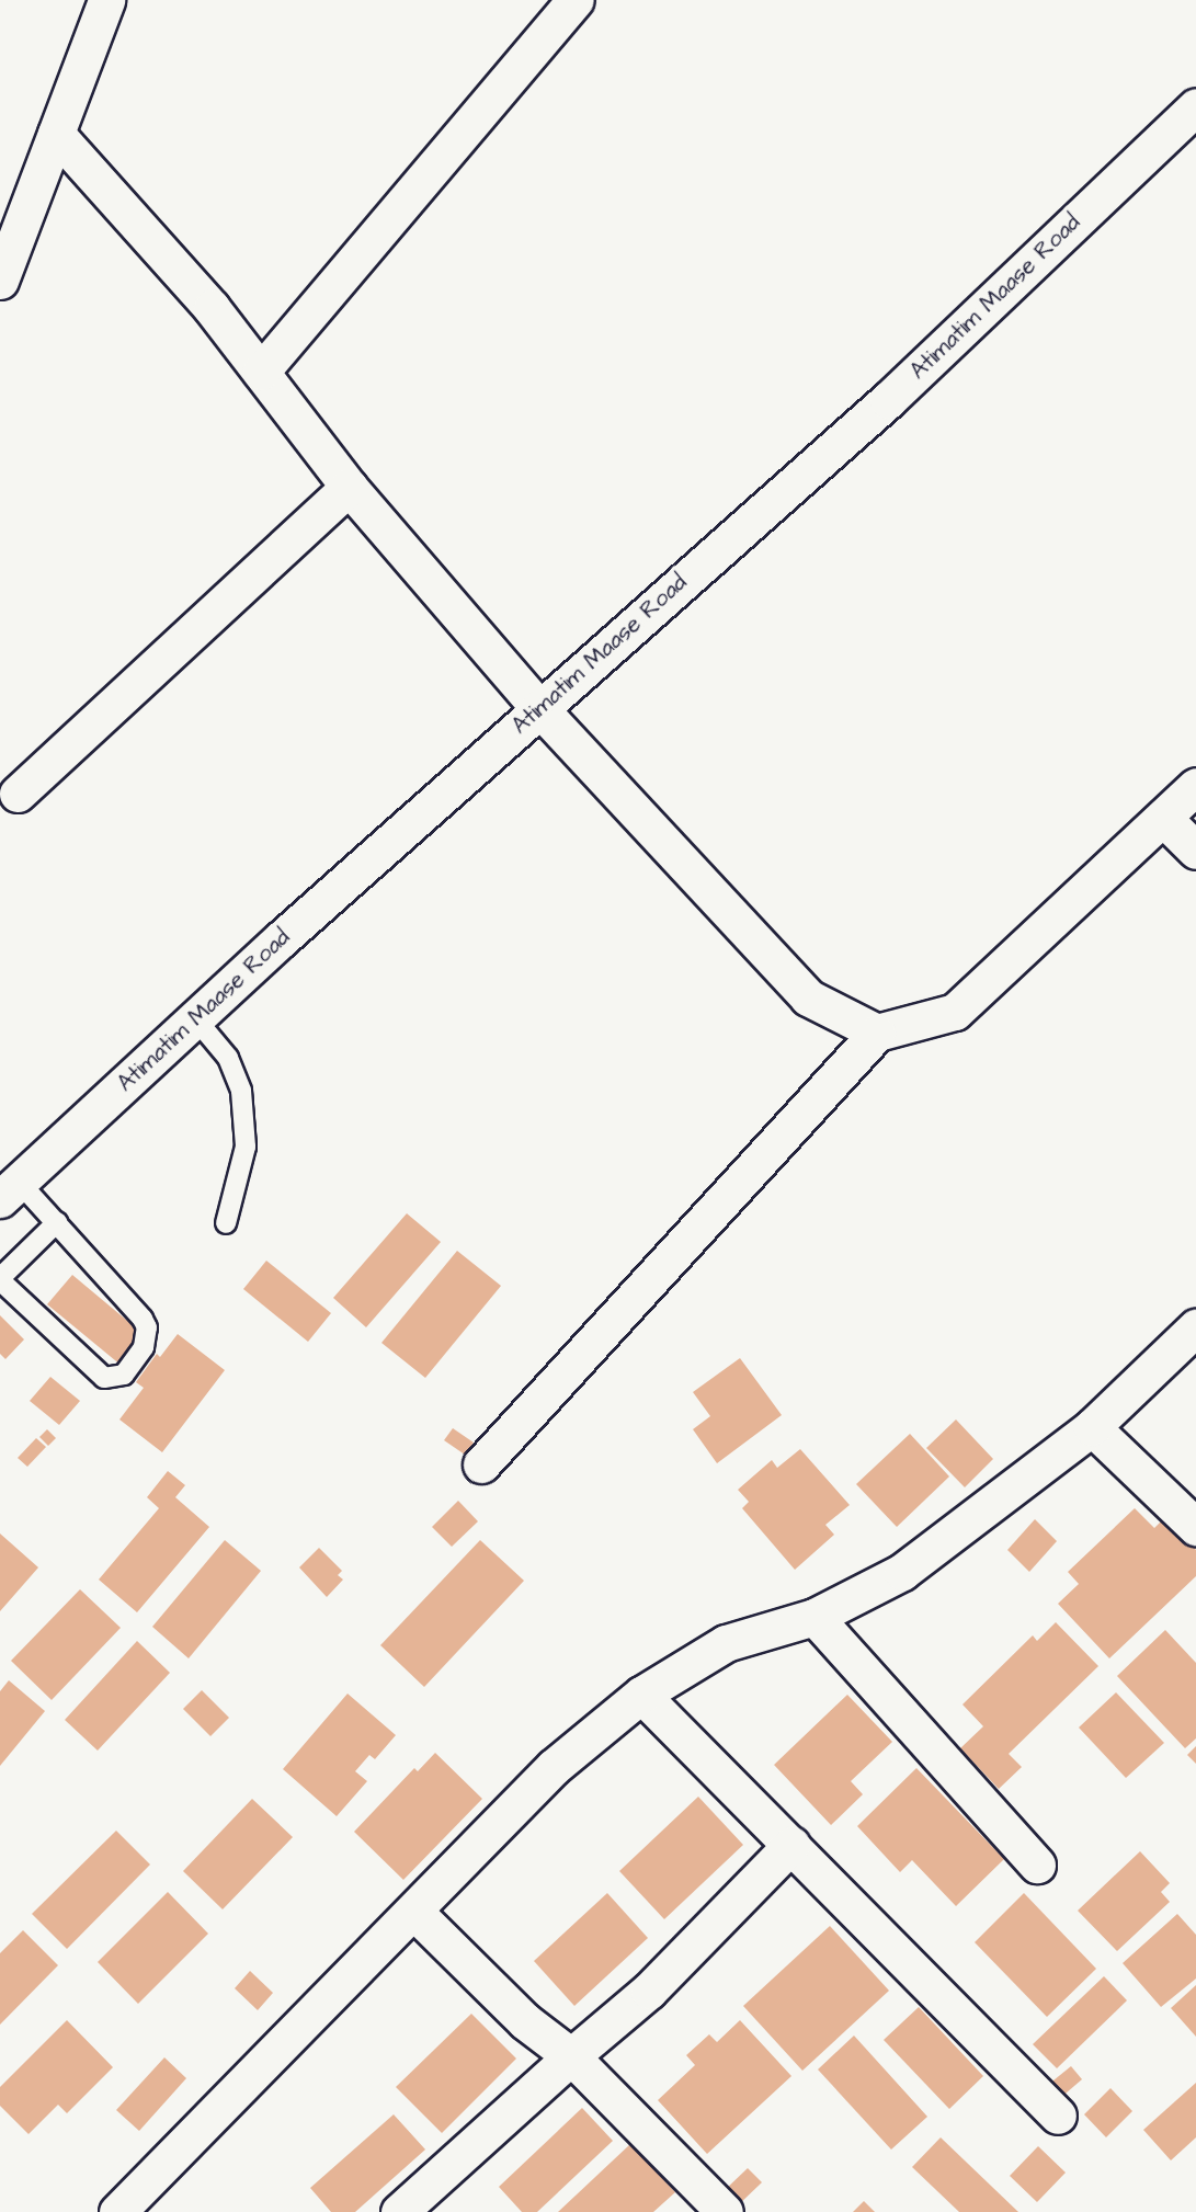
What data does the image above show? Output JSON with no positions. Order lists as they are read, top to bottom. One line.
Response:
{"streets":{"street":["Atimatim Maase Road"]}}
